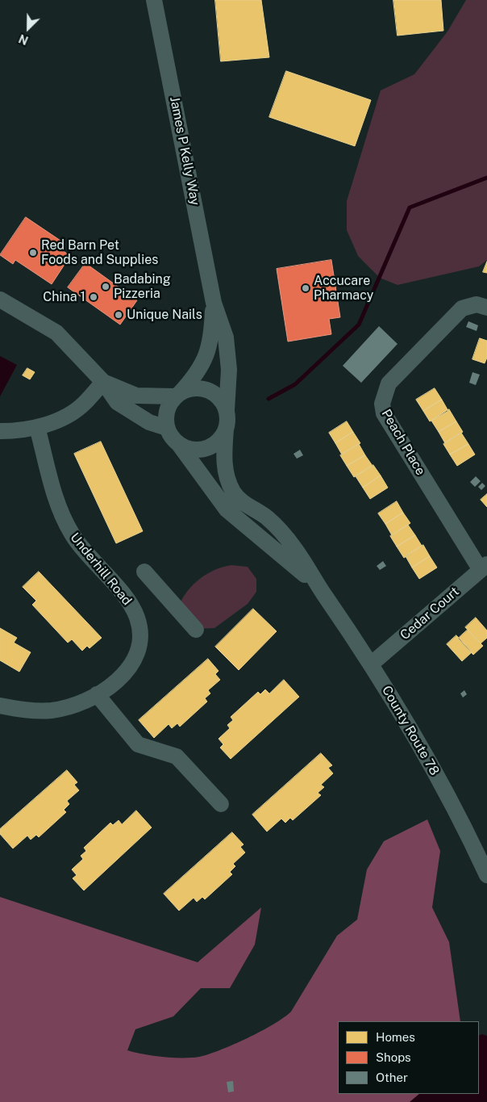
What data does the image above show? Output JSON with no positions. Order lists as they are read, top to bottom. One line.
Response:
{"streets":{"street":["James P Kelly Way","Peach Place","Underhill Road","Cedar Court","County Route 78"]},"crossings":[["James P Kelly Way","County Route 78"],["Peach Place","Cedar Court"],["Cedar Court","County Route 78"]],"places":["Red Barn Pet Foods and Supplies","Badabing Pizzeria","Accucare Pharmacy","China 1","Unique Nails"],"legend":["Homes","Shops","Other"],"north":"bottom left"}
